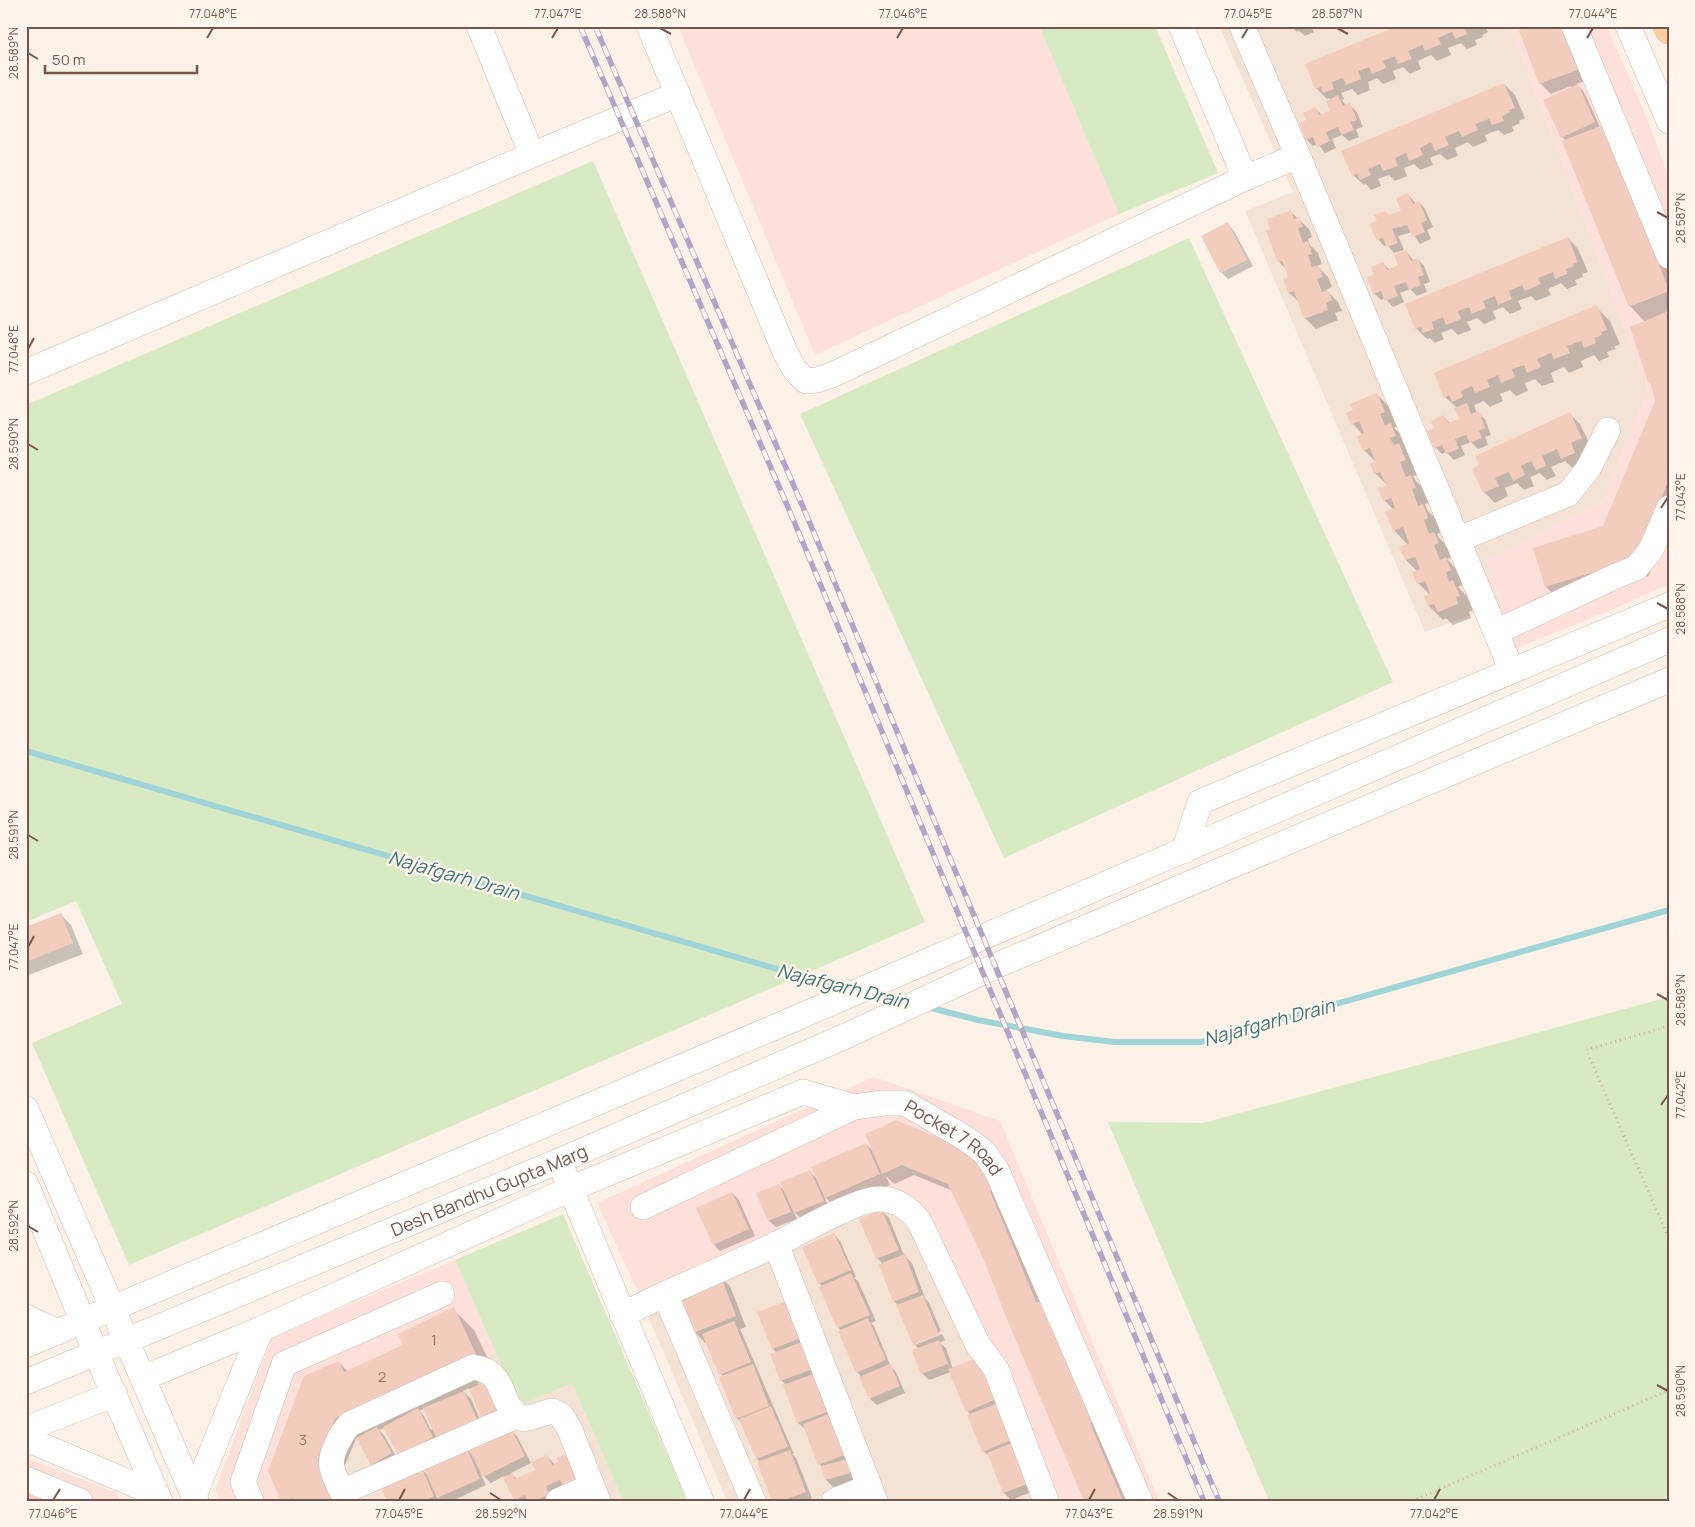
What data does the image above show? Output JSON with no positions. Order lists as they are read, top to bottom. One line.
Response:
{"streets":{"street":["Pocket 7 Road","Desh Bandhu Gupta Marg"]},"water":["Najafgarh Drain"],"house_numbers":["1","2","3"],"scale_bar":"50 m","coordinates":["77.048°E","77.047°E","28.588°N","77.046°E","77.045°E","28.587°N","77.044°E","28.589°N","28.590°N","77.043°E","28.591°N","77.042°E","28.592°N"]}
